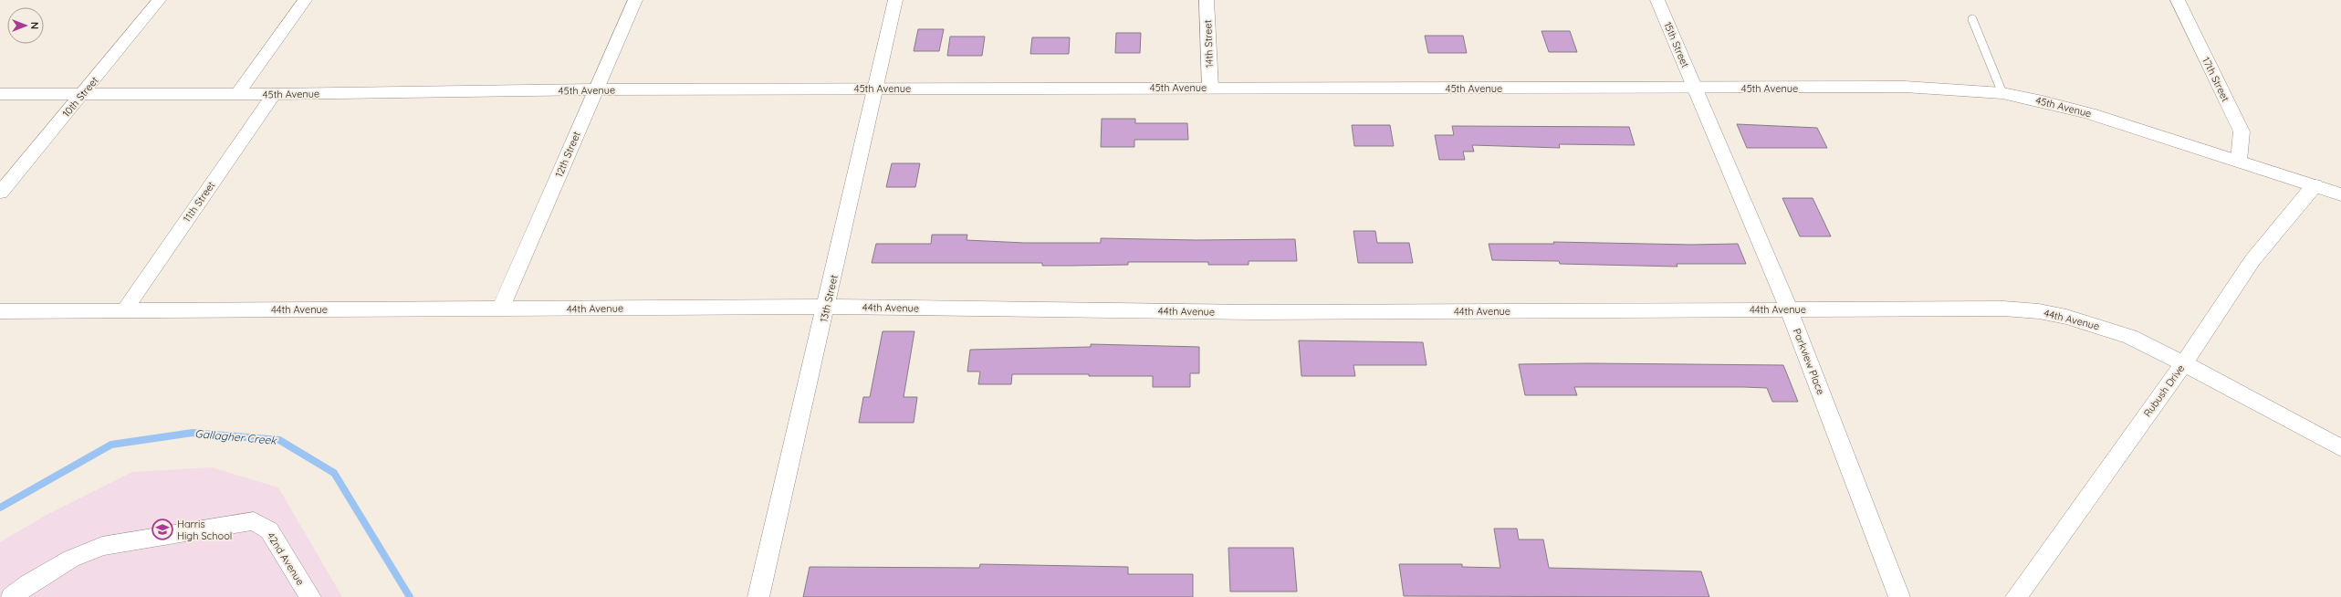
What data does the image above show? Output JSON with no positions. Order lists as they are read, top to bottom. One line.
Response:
{"streets":{"street":["14th Street","15th Street","17th Street","45th Avenue","10th Street","12th Street","11th Street","13th Street","44th Avenue","Parkview Place","Rubush Drive","42nd Avenue"]},"crossings":[["14th Street","45th Avenue"],["15th Street","45th Avenue"],["15th Street","Parkview Place"],["17th Street","45th Avenue"],["45th Avenue","10th Street"],["45th Avenue","12th Street"],["45th Avenue","11th Street"],["45th Avenue","13th Street"],["45th Avenue","Parkview Place"],["45th Avenue","Rubush Drive"],["12th Street","44th Avenue"],["11th Street","44th Avenue"],["13th Street","44th Avenue"],["44th Avenue","Parkview Place"],["44th Avenue","Rubush Drive"]],"water":["Gallagher Creek"],"places":{"school or university":["Harris High School"]},"north":"right"}
